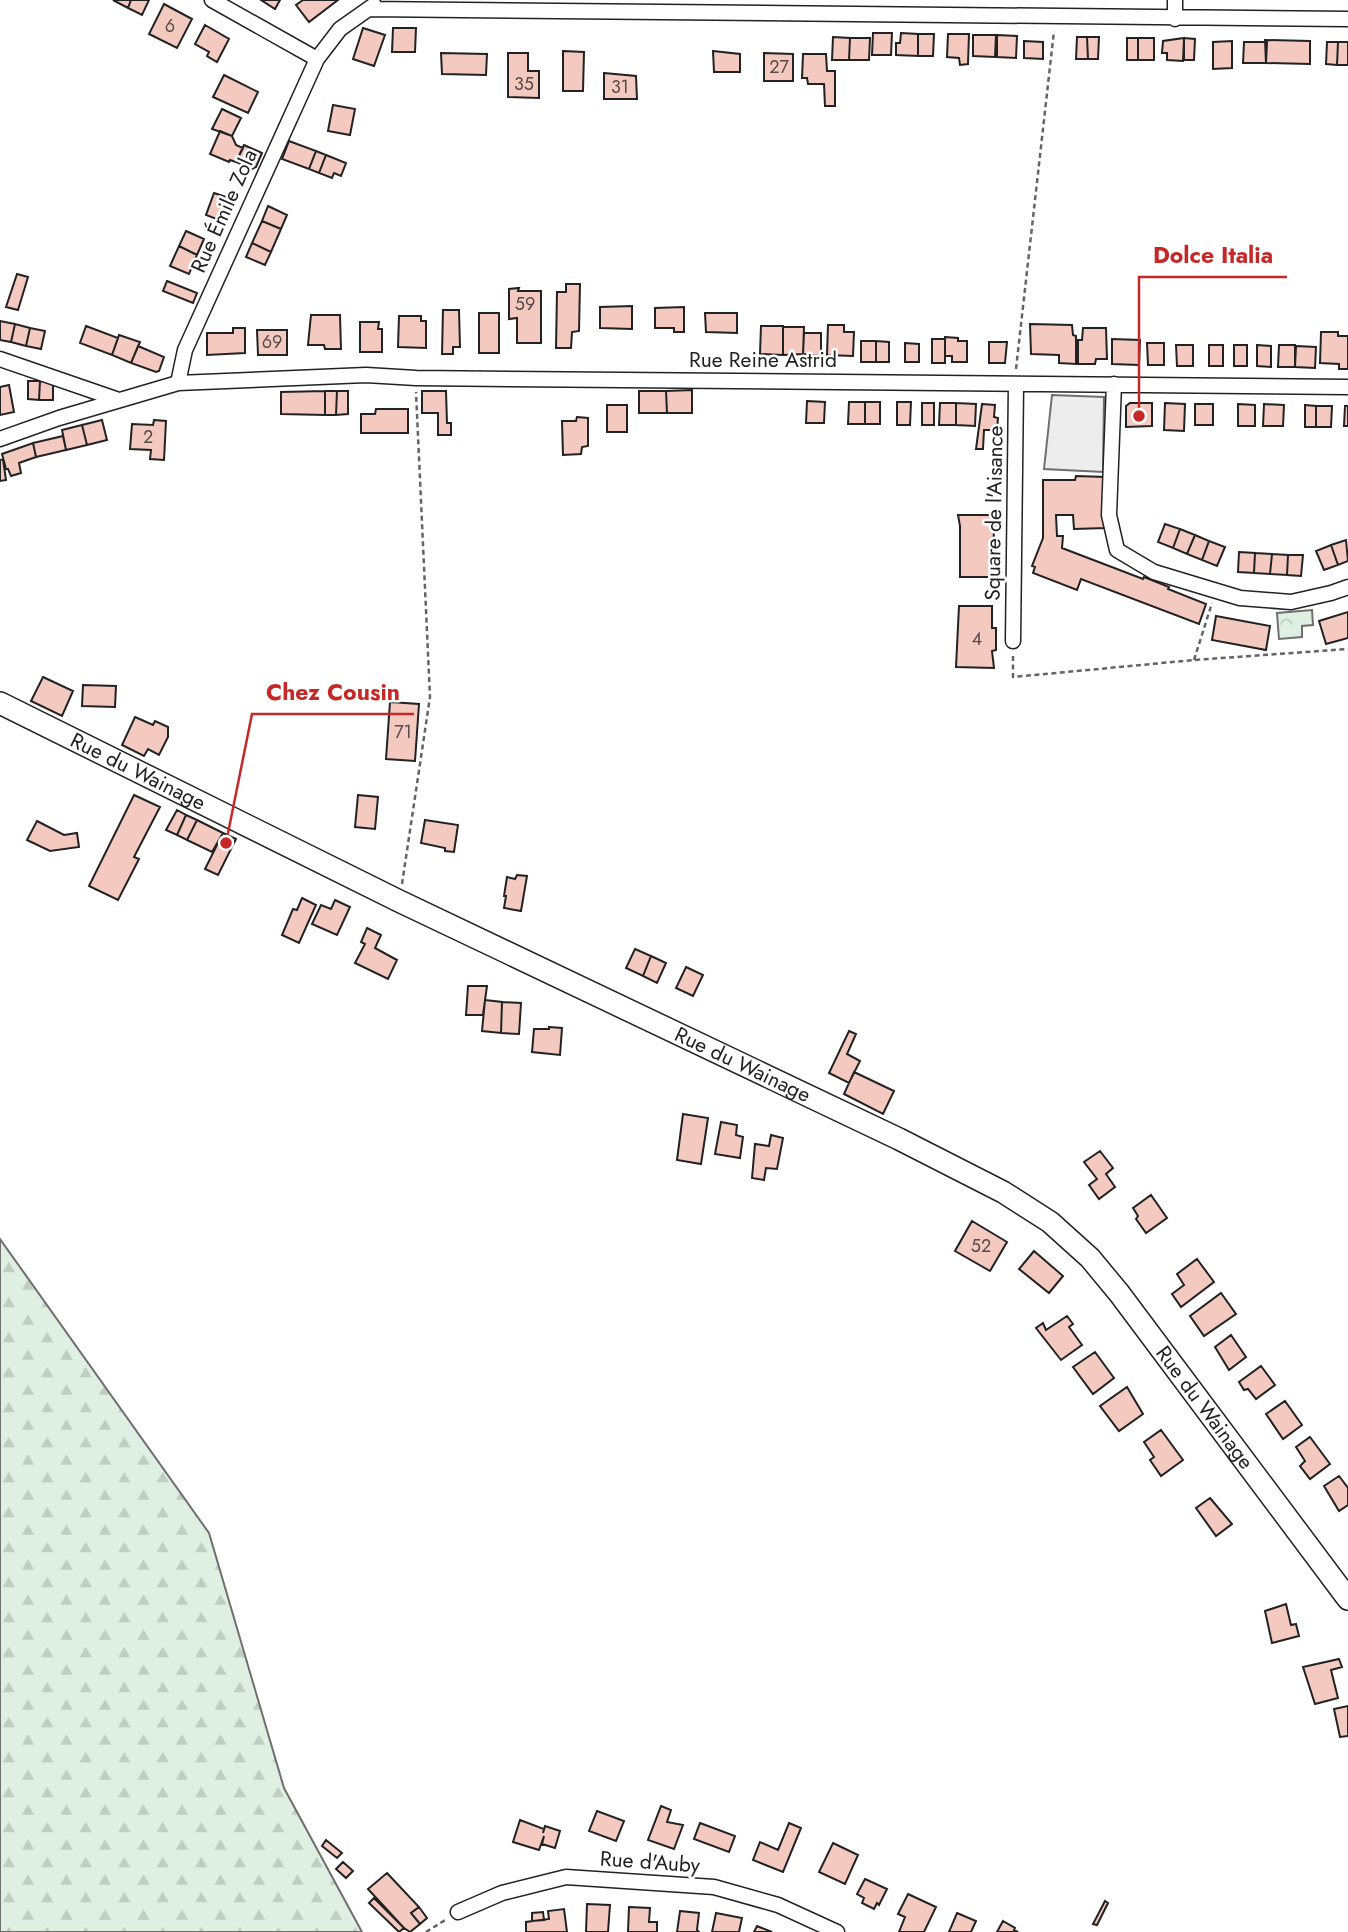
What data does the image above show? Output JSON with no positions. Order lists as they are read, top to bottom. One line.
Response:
{"streets":{"main road":["Rue du Wainage"],"street":["Rue Émile Zola","Rue Reine Astrid","Square de l'Aisance","Rue d'Auby"]},"crossings":[["Rue Émile Zola","Rue Reine Astrid"],["Rue Reine Astrid","Square de l'Aisance"]],"places":["Dolce Italia","Chez Cousin"],"house_numbers":["6","27","35","31","59","69","2","4","71","52"]}
